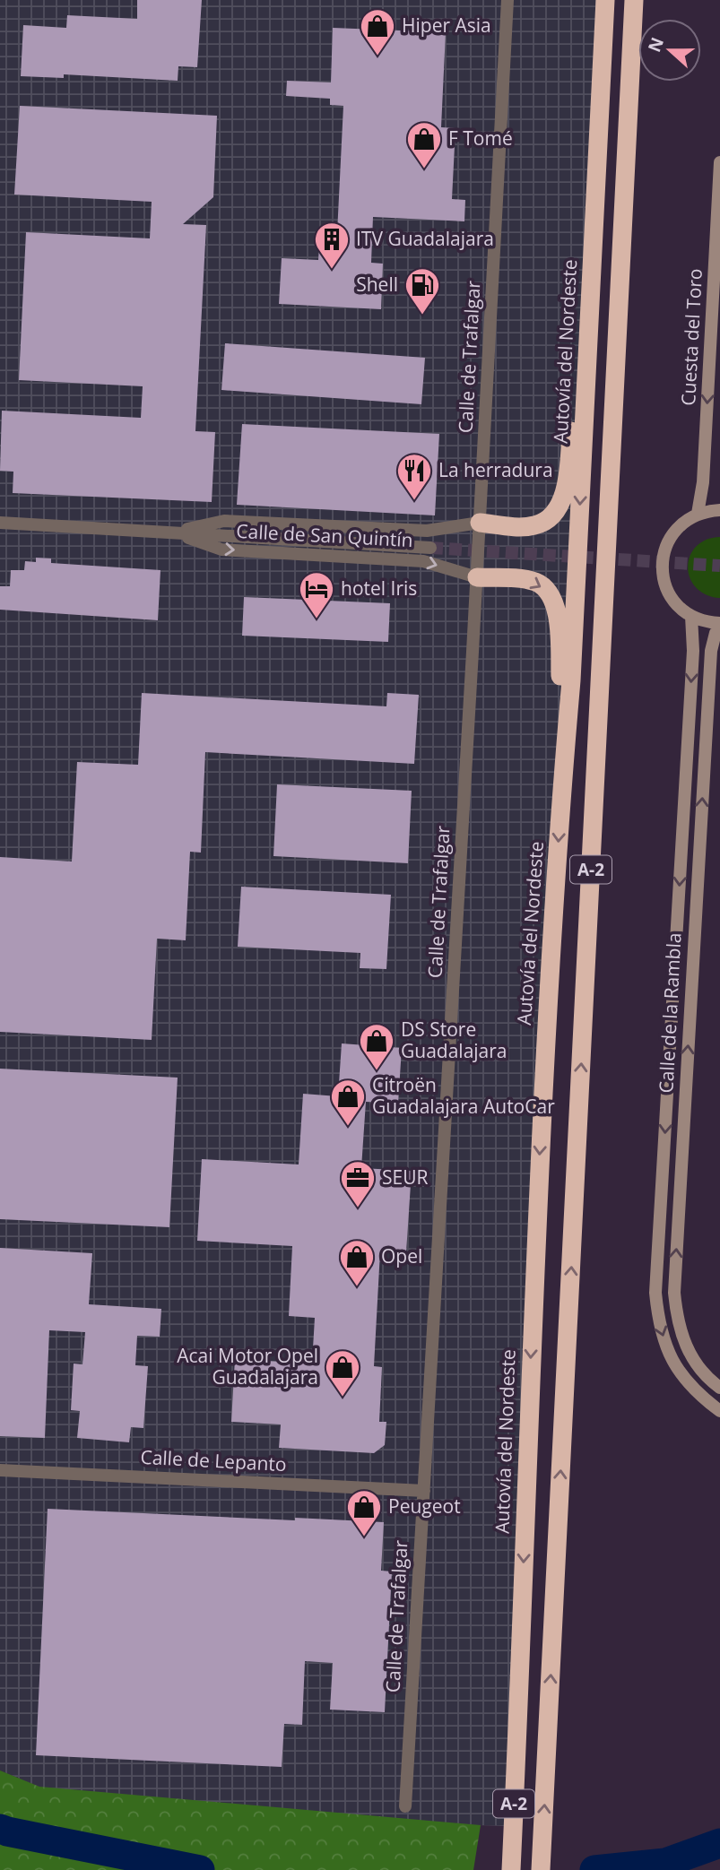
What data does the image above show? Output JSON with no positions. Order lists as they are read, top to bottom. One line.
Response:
{"streets":{"highway":["Autovía del Nordeste","A-2"],"street":["Cuesta del Toro","Calle de Trafalgar","Calle de San Quintín","Calle de la Rambla","Calle de Lepanto"]},"crossings":[["Calle de Trafalgar","Calle de San Quintín"],["Calle de Trafalgar","Calle de Lepanto"]],"one_way":["Cuesta del Toro"],"places":{"shop":["Hiper Asia","F Tomé","DS Store Guadalajara","Citroën Guadalajara AutoCar","Opel","Acai Motor Opel Guadalajara","Peugeot"],"building":["ITV Guadalajara"],"fuel station":["Shell"],"restaurant":["La herradura"],"hotel":["hotel Iris"],"office":["SEUR"]},"north":"left"}
